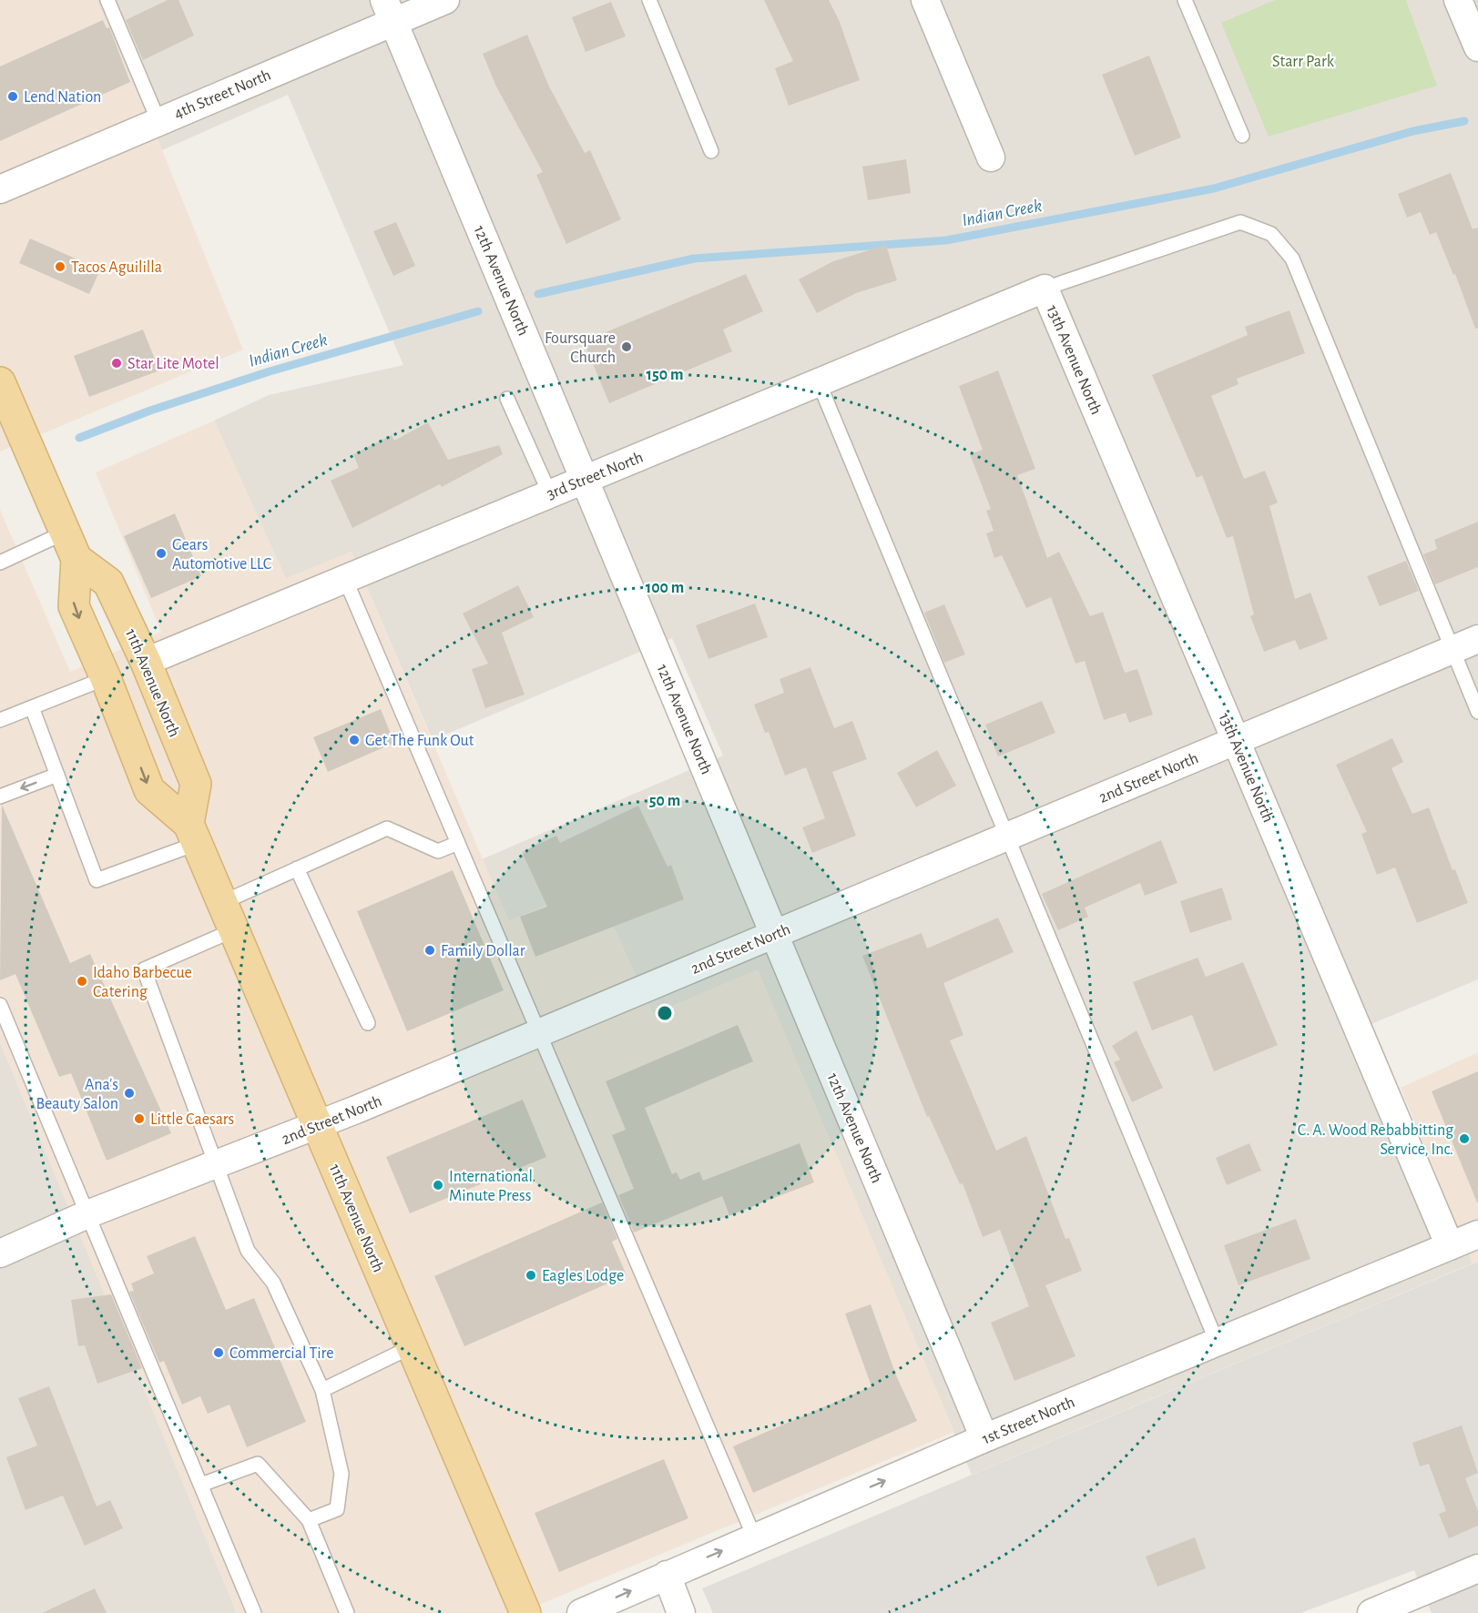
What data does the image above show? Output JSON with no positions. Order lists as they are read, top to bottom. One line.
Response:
{"streets":{"main road":["11th Avenue North"],"street":["4th Street North","12th Avenue North","13th Avenue North","3rd Street North","2nd Street North","1st Street North"]},"crossings":[["4th Street North","12th Avenue North"],["12th Avenue North","3rd Street North"],["12th Avenue North","2nd Street North"],["12th Avenue North","1st Street North"],["13th Avenue North","3rd Street North"],["13th Avenue North","2nd Street North"],["13th Avenue North","1st Street North"],["3rd Street North","11th Avenue North"],["11th Avenue North","2nd Street North"]],"one_way":["1st Street North"],"water":["Indian Creek"],"parks":["Starr Park"],"places":["Lend Nation","Tacos Aguililla","Foursquare Church","Star Lite Motel","Gears Automotive LLC","Get The Funk Out","Family Dollar","Idaho Barbecue Catering","Ana's Beauty Salon","Little Caesars","C. A. Wood Rebabbitting Service, Inc.","International Minute Press","Eagles Lodge","Commercial Tire"],"rings":["150 m","100 m","50 m"]}
